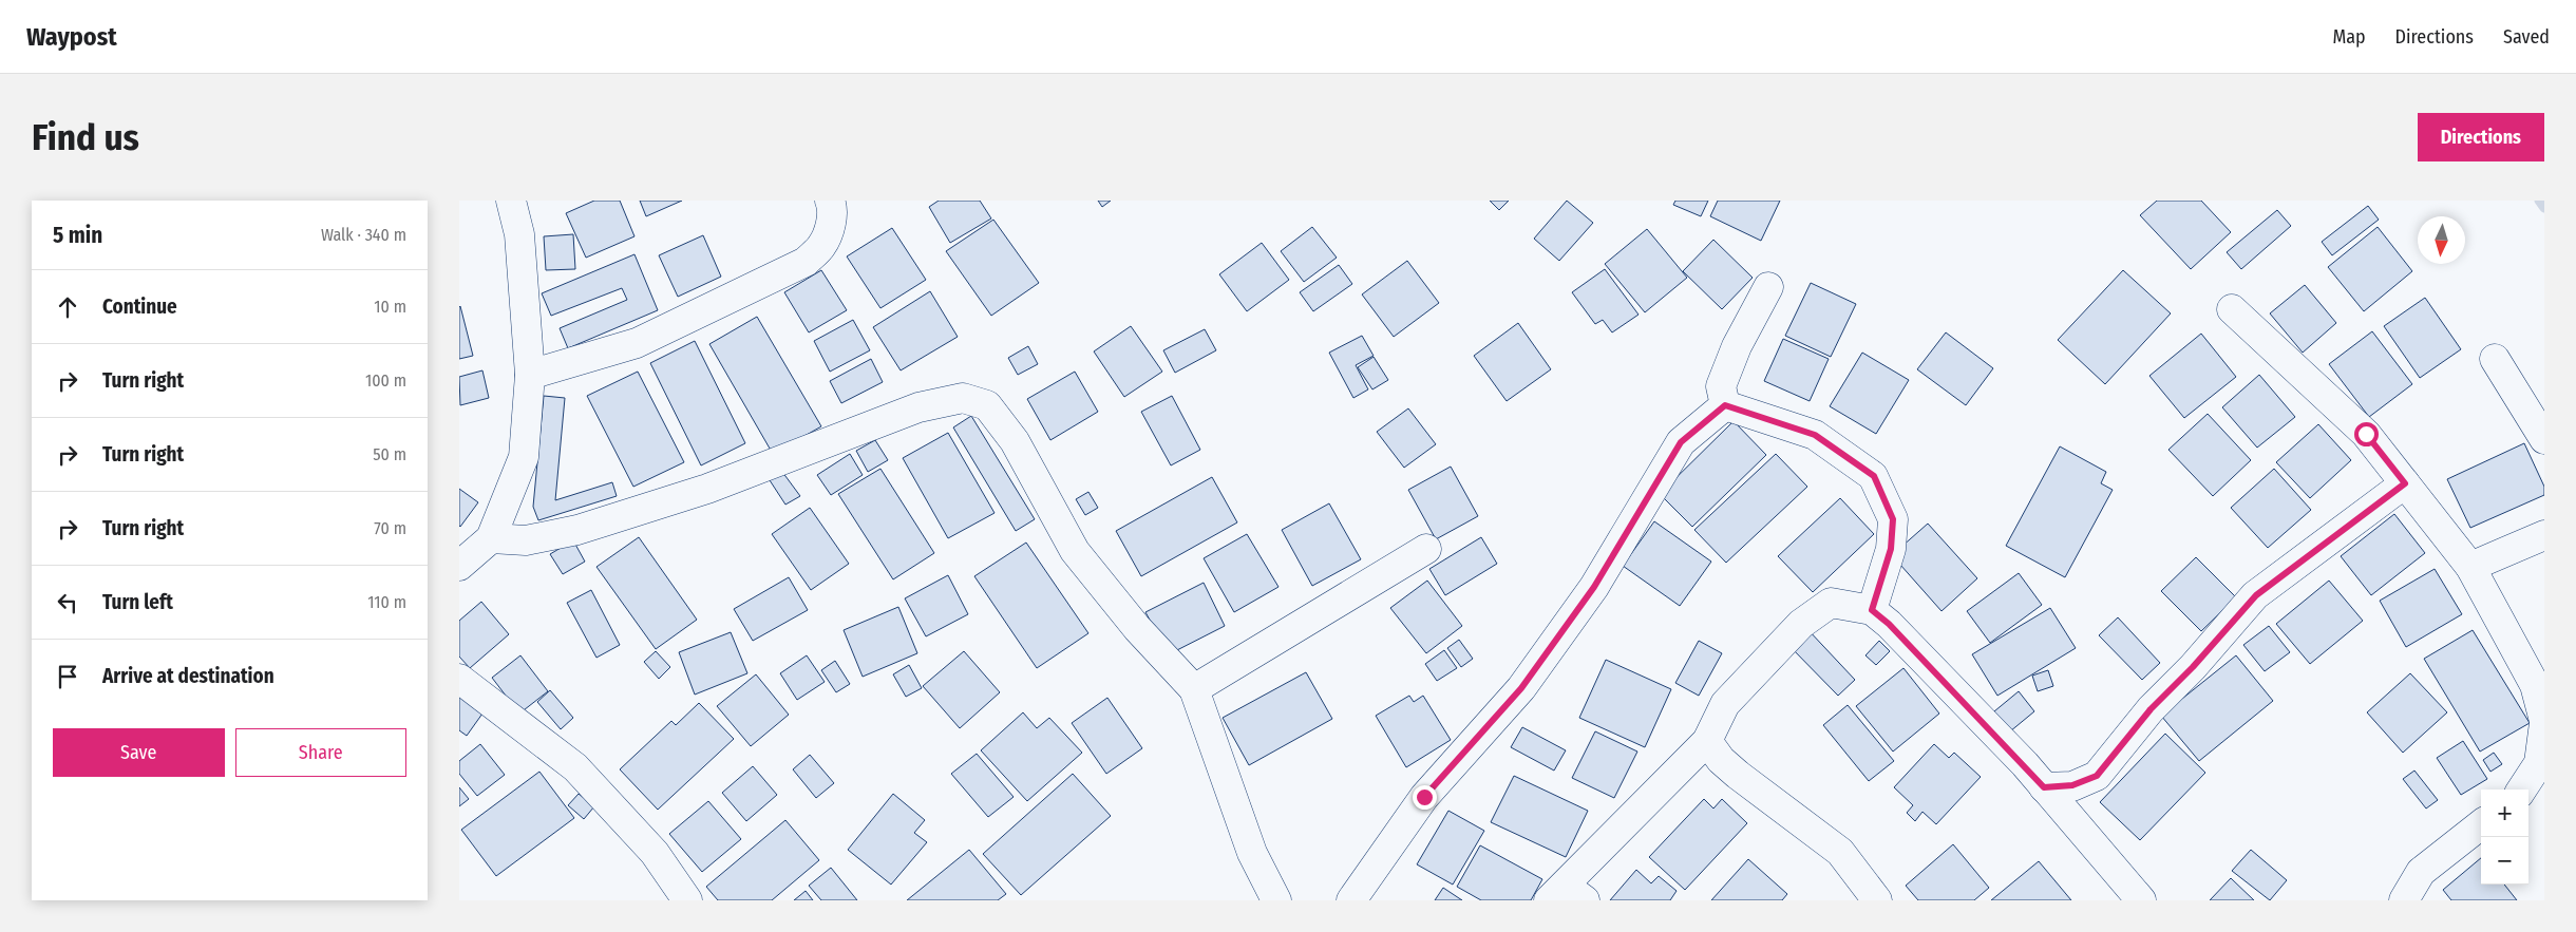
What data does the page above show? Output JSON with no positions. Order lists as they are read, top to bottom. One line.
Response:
{"north":"bottom","page":{"header":"Waypost","nav":["Map","Directions","Saved"],"buttons":["Directions",["Save","Share"]],"title":"Find us","heading":["5 min","Walk · 340 m"],"list":[["Continue","10 m"],["Turn right","100 m"],["Turn right","50 m"],["Turn right","70 m"],["Turn left","110 m"],"Arrive at destination"],"map_buttons":["+","−"]}}
